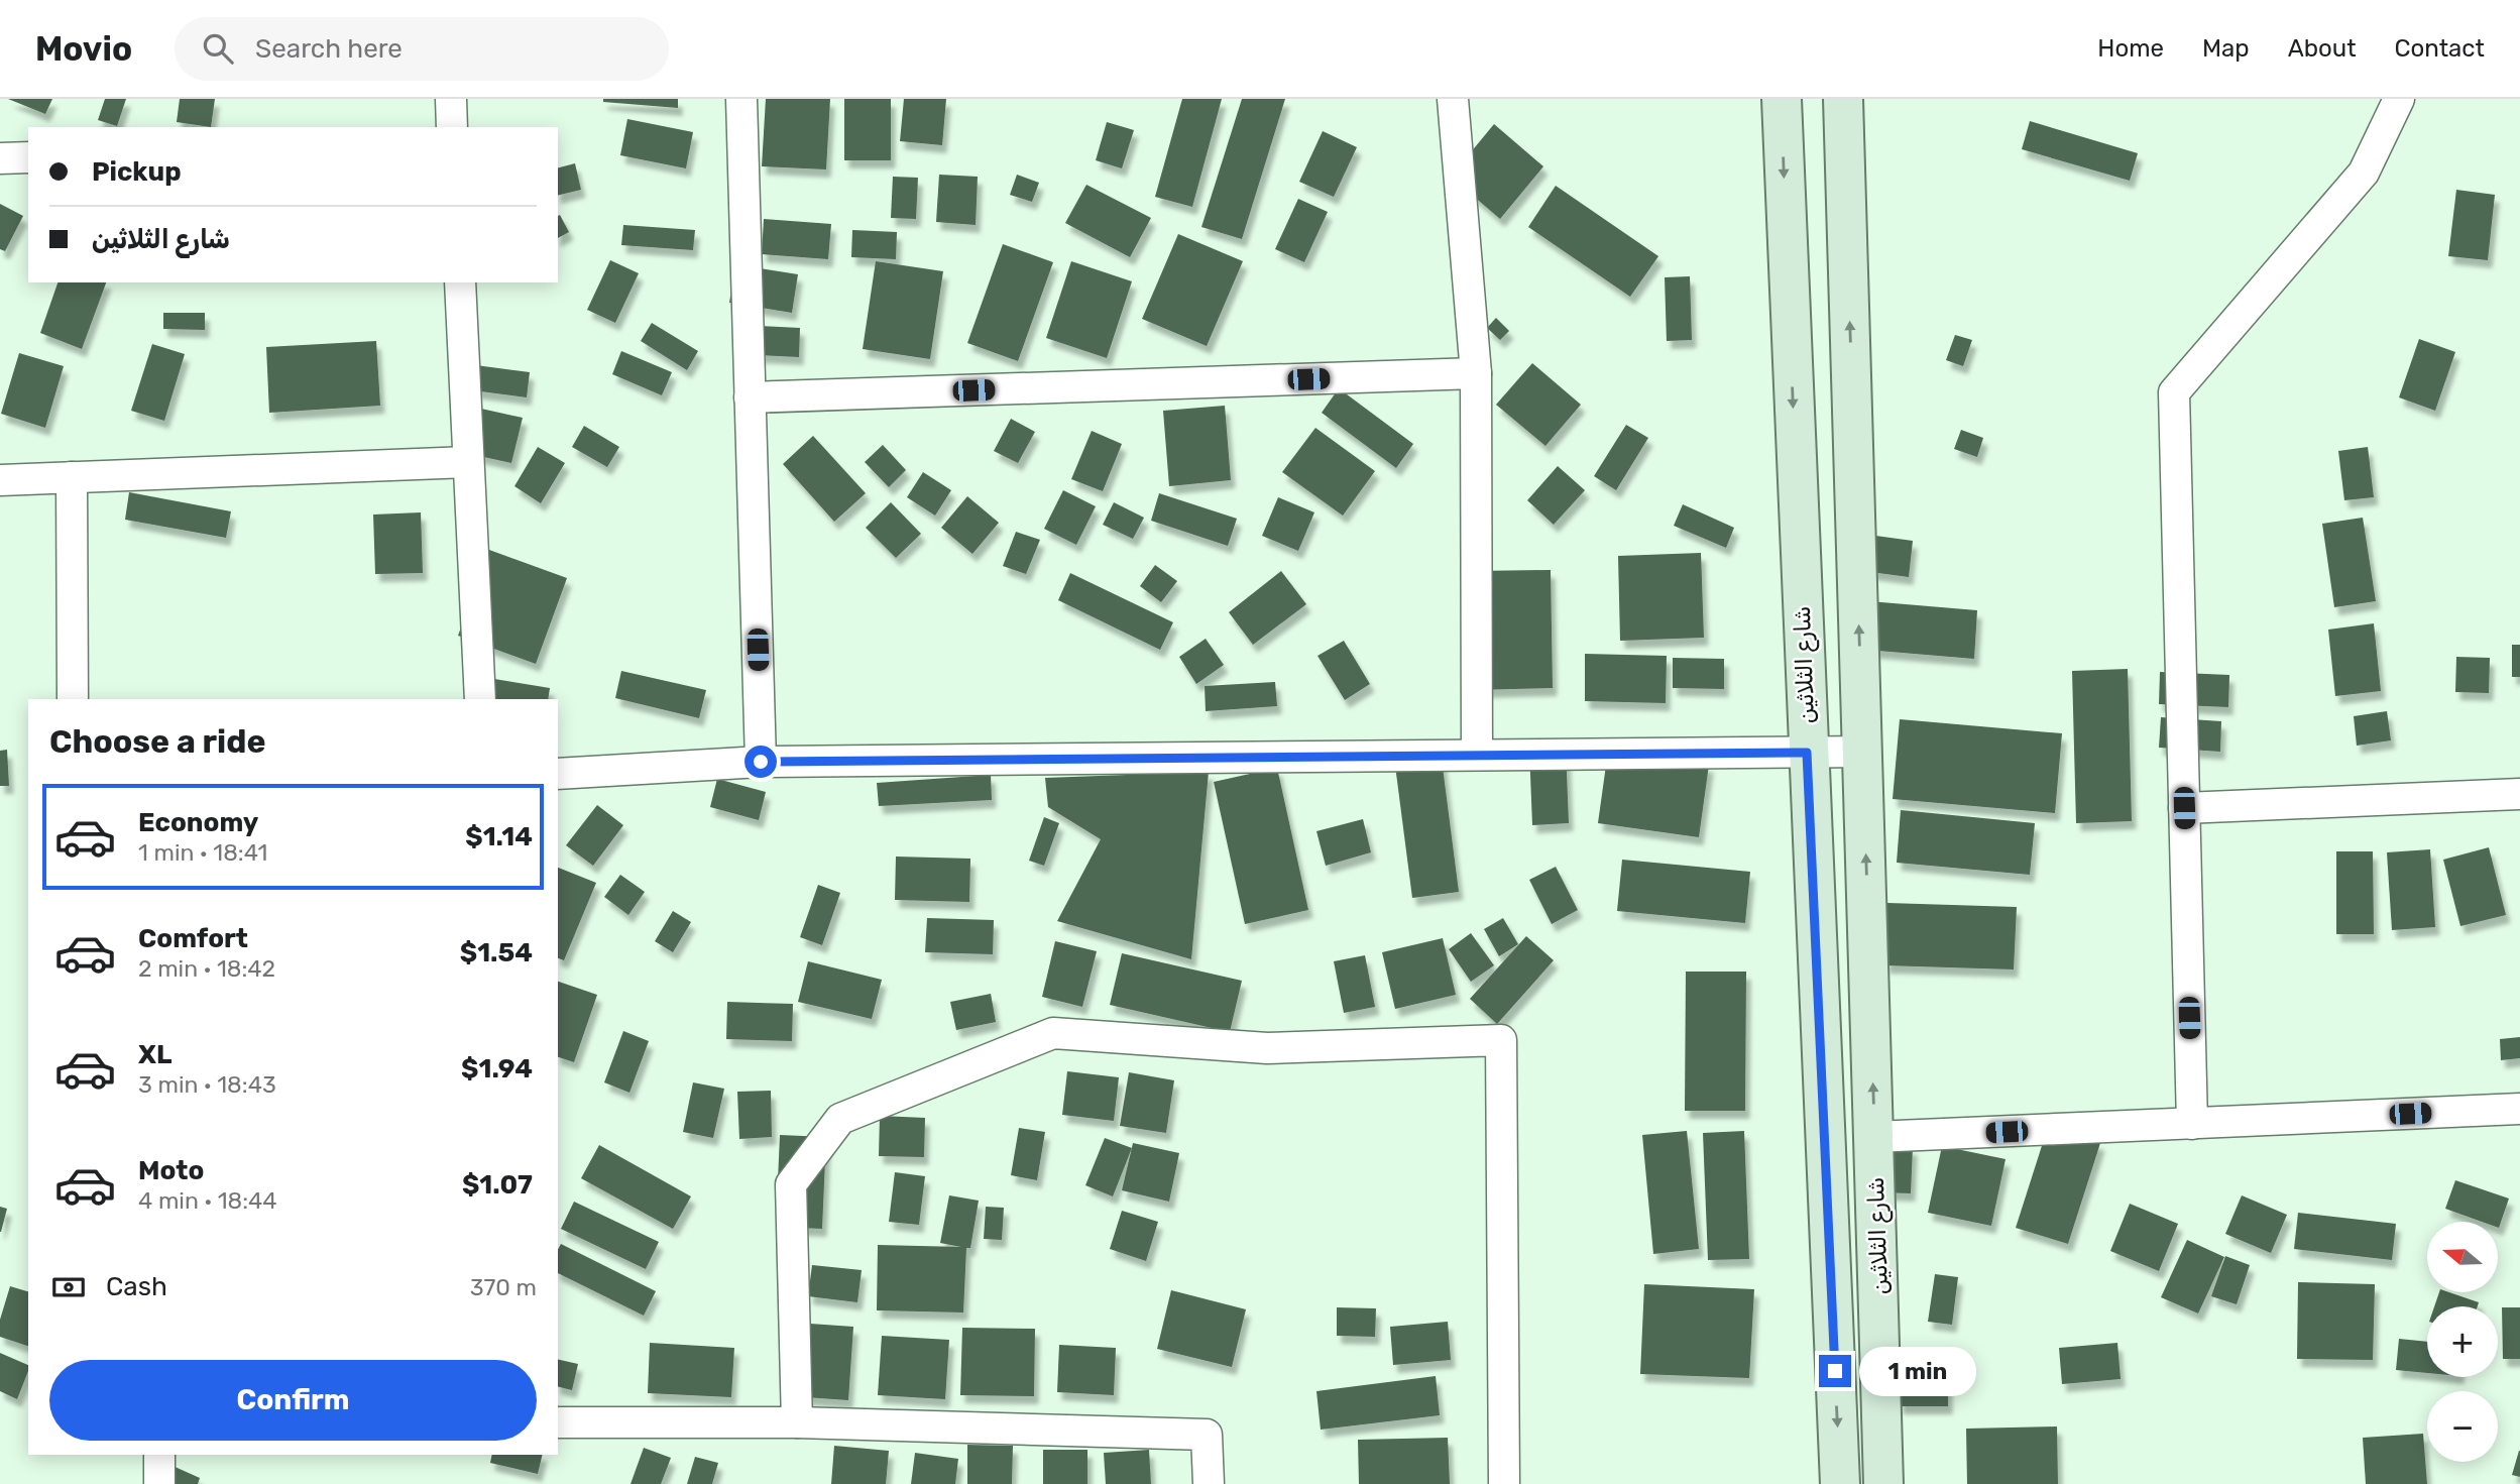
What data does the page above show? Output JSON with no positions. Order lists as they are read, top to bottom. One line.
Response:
{"streets":{"street":["شارع الثلاثين"]},"north":"left","page":{"header":"Movio","search":"Search here","nav":["Home","Map","About","Contact"],"banner":["Pickup","شارع الثلاثين"],"heading":"Choose a ride","list":[{"name":"Economy","note":"1 min · 18:41","value":"$1.14"},{"name":"Comfort","note":"2 min · 18:42","value":"$1.54"},{"name":"XL","note":"3 min · 18:43","value":"$1.94"},{"name":"Moto","note":"4 min · 18:44","value":"$1.07"}],"map_buttons":["+","−"],"pay":["Cash","370 m"],"buttons":"Confirm","bubble":"1 min"}}
